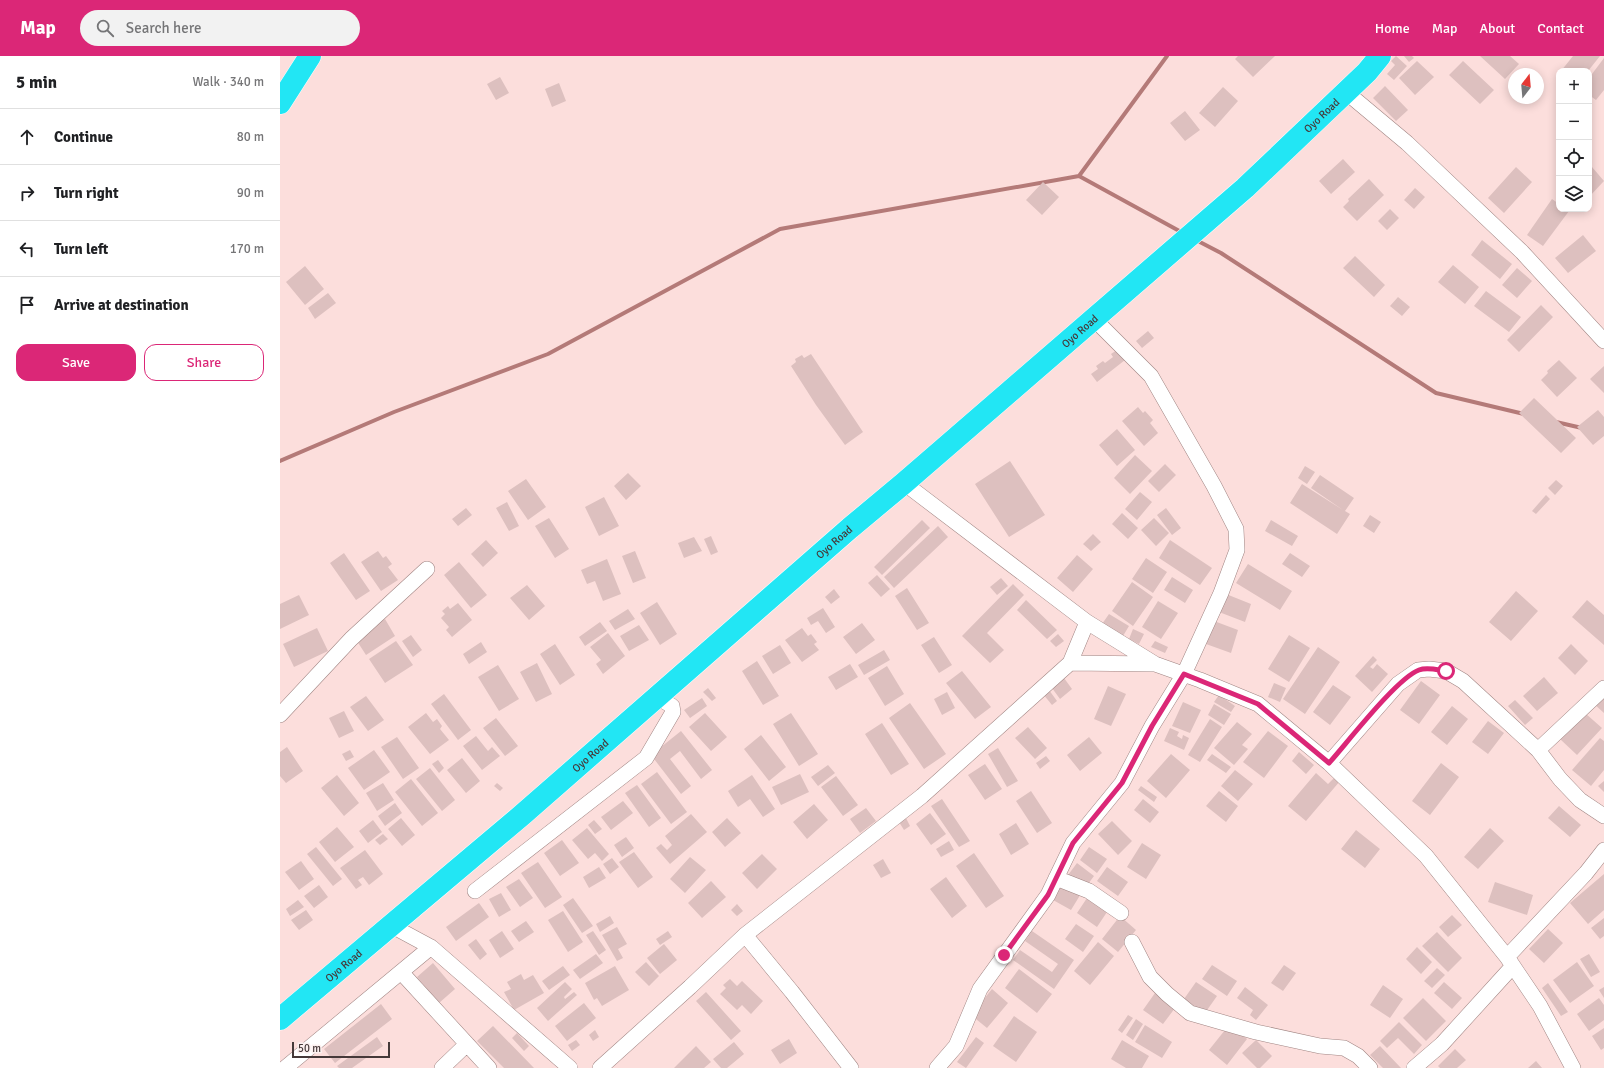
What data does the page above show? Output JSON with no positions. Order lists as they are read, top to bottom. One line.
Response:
{"streets":{"highway":["Oyo Road"]},"scale_bar":"50 m","north":"top","page":{"header":"Map","search":"Search here","nav":["Home","Map","About","Contact"],"heading":["5 min","Walk · 340 m"],"map_buttons":["+","−"],"list":[["Continue","80 m"],["Turn right","90 m"],["Turn left","170 m"],"Arrive at destination"],"buttons":["Save","Share"],"scale":"50 m"}}
